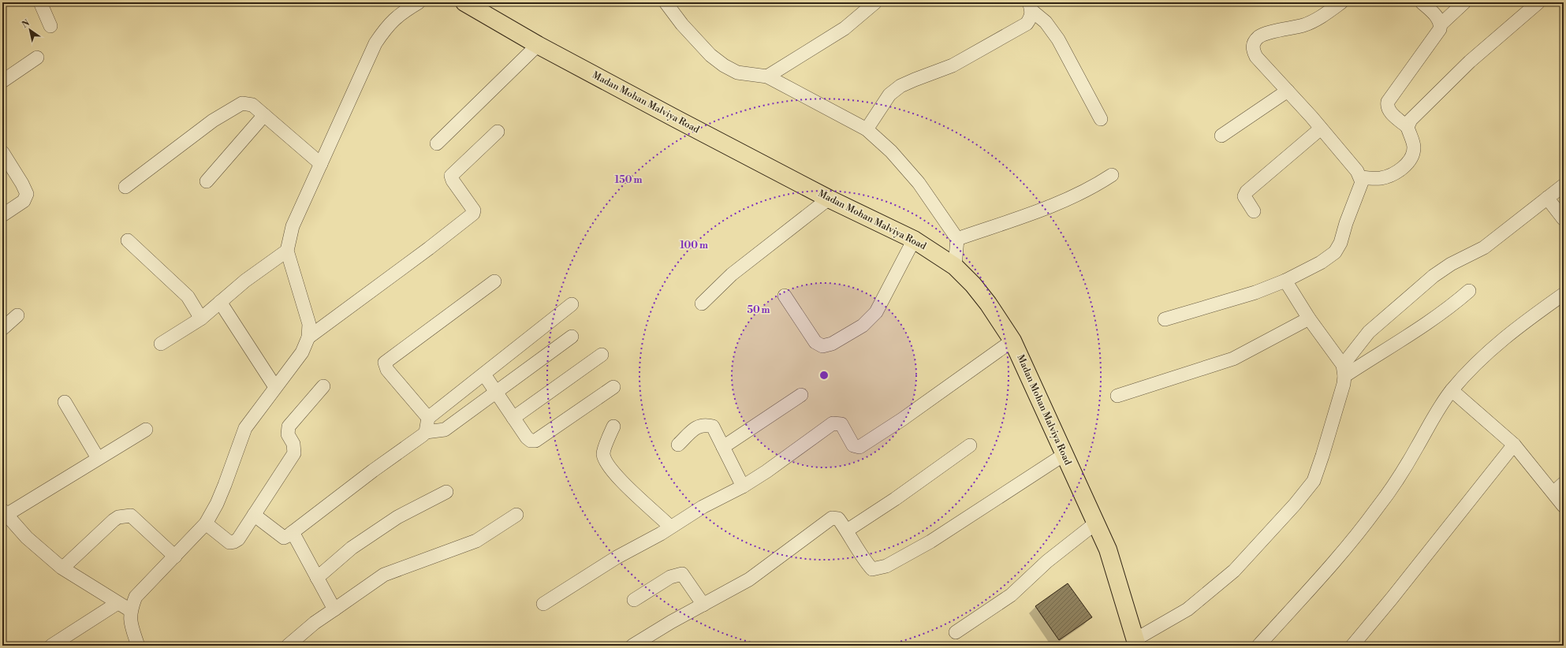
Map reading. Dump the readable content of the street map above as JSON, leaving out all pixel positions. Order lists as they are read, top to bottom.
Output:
{
  "streets": {
    "highway": ["Madan Mohan Malviya Road"]
  },
  "north": "top left",
  "rings": ["150 m", "100 m", "50 m"]
}
